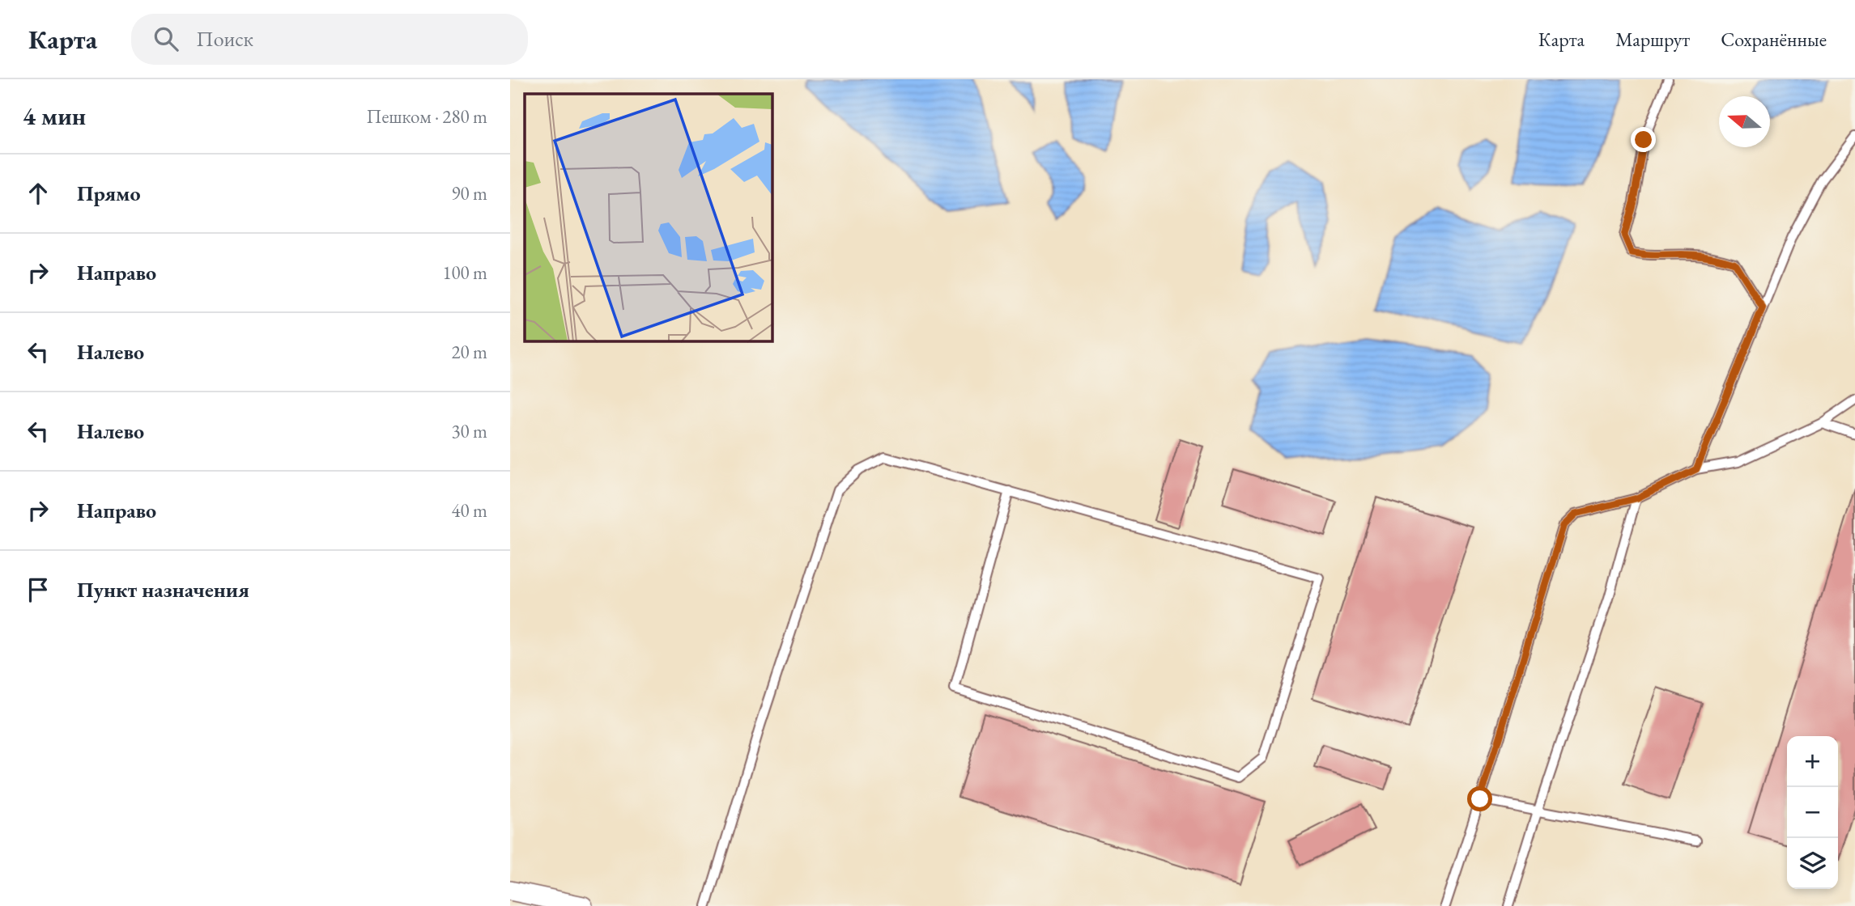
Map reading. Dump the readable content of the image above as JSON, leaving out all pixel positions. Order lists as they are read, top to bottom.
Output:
{
  "north": "left",
  "page": {
    "header": "Карта",
    "search": "Поиск",
    "nav": ["Карта", "Маршрут", "Сохранённые"],
    "heading": ["4 мин", "Пешком · 280 m"],
    "list": [
      ["Прямо", "90 m"],
      ["Направо", "100 m"],
      ["Налево", "20 m"],
      ["Налево", "30 m"],
      ["Направо", "40 m"],
      "Пункт назначения"
    ],
    "map_buttons": ["+", "−"]
  }
}
